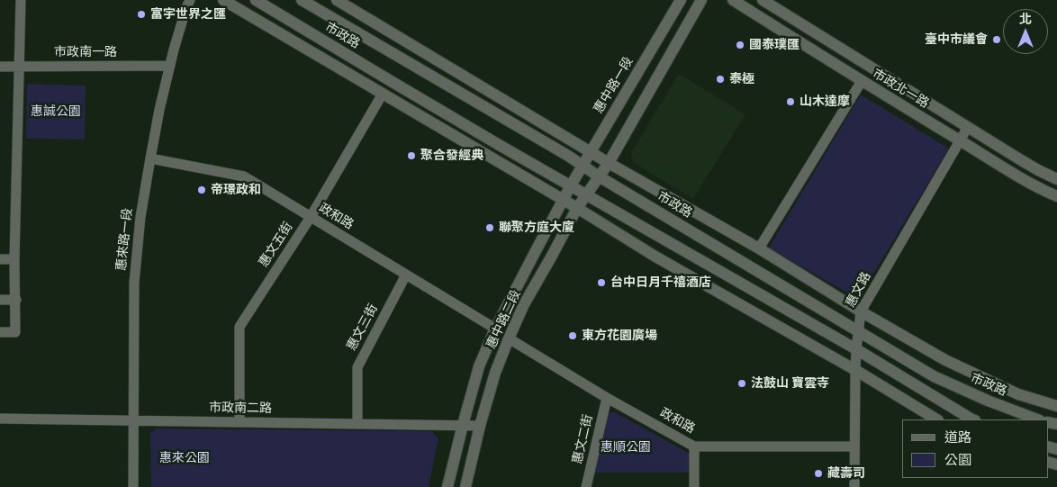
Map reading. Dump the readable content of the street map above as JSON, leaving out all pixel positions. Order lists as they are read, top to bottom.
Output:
{
  "streets": {
    "street": [
      "市政路",
      "市政南一路",
      "惠中路一段",
      "市政北一路",
      "政和路",
      "惠來路一段",
      "惠文五街",
      "惠文路",
      "惠中路二段",
      "惠文三街",
      "市政南二路",
      "惠文二街"
    ]
  },
  "crossings": [
    ["市政路", "惠中路一段"],
    ["市政路", "惠文路"],
    ["市政路", "惠中路二段"],
    ["市政南一路", "惠來路一段"],
    ["惠中路一段", "惠中路二段"],
    ["市政北一路", "惠文路"],
    ["政和路", "惠來路一段"],
    ["政和路", "惠文五街"],
    ["政和路", "惠文路"],
    ["政和路", "惠中路二段"],
    ["政和路", "惠文三街"],
    ["政和路", "惠文二街"],
    ["惠來路一段", "市政南二路"],
    ["惠文五街", "市政南二路"],
    ["惠中路二段", "市政南二路"],
    ["惠文三街", "市政南二路"]
  ],
  "parks": ["惠誠公園", "惠順公園", "惠來公園"],
  "places": [
    "富宇世界之匯",
    "臺中市議會",
    "國泰璞匯",
    "泰極",
    "山木達摩",
    "聚合發經典",
    "帝璟政和",
    "聯聚方庭大廈",
    "台中日月千禧酒店",
    "東方花園廣場",
    "法鼓山 寶雲寺",
    "藏壽司"
  ],
  "legend": ["道路", "公園"],
  "north": "top"
}
